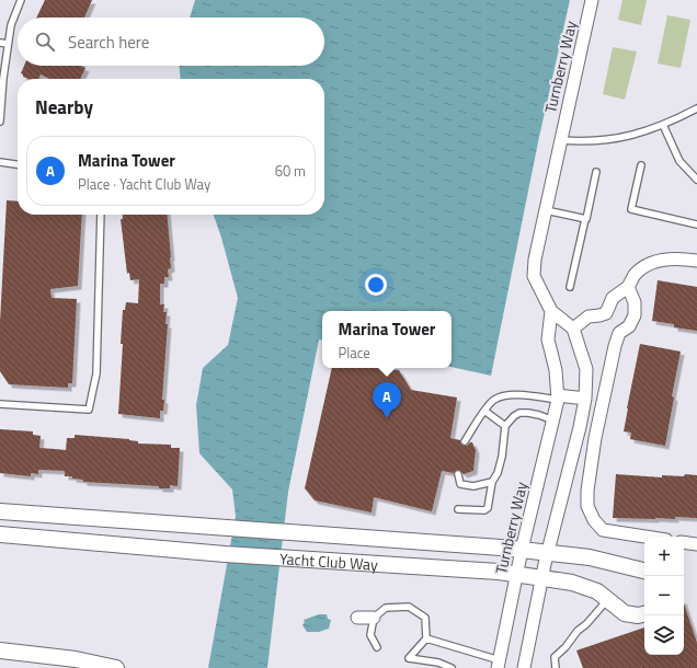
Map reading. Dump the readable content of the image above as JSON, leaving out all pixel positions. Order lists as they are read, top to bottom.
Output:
{
  "streets": {
    "street": ["Turnberry Way", "Yacht Club Way"]
  },
  "crossings": [
    ["Turnberry Way", "Yacht Club Way"]
  ],
  "page": {
    "search": "Search here",
    "heading": "Nearby",
    "list": [
      {
        "mark": "A",
        "name": "Marina Tower",
        "note": "Place · Yacht Club Way",
        "value": "60 m"
      }
    ],
    "popup": ["Marina Tower", "Place"],
    "pins": "A",
    "map_buttons": ["+", "−"]
  }
}
